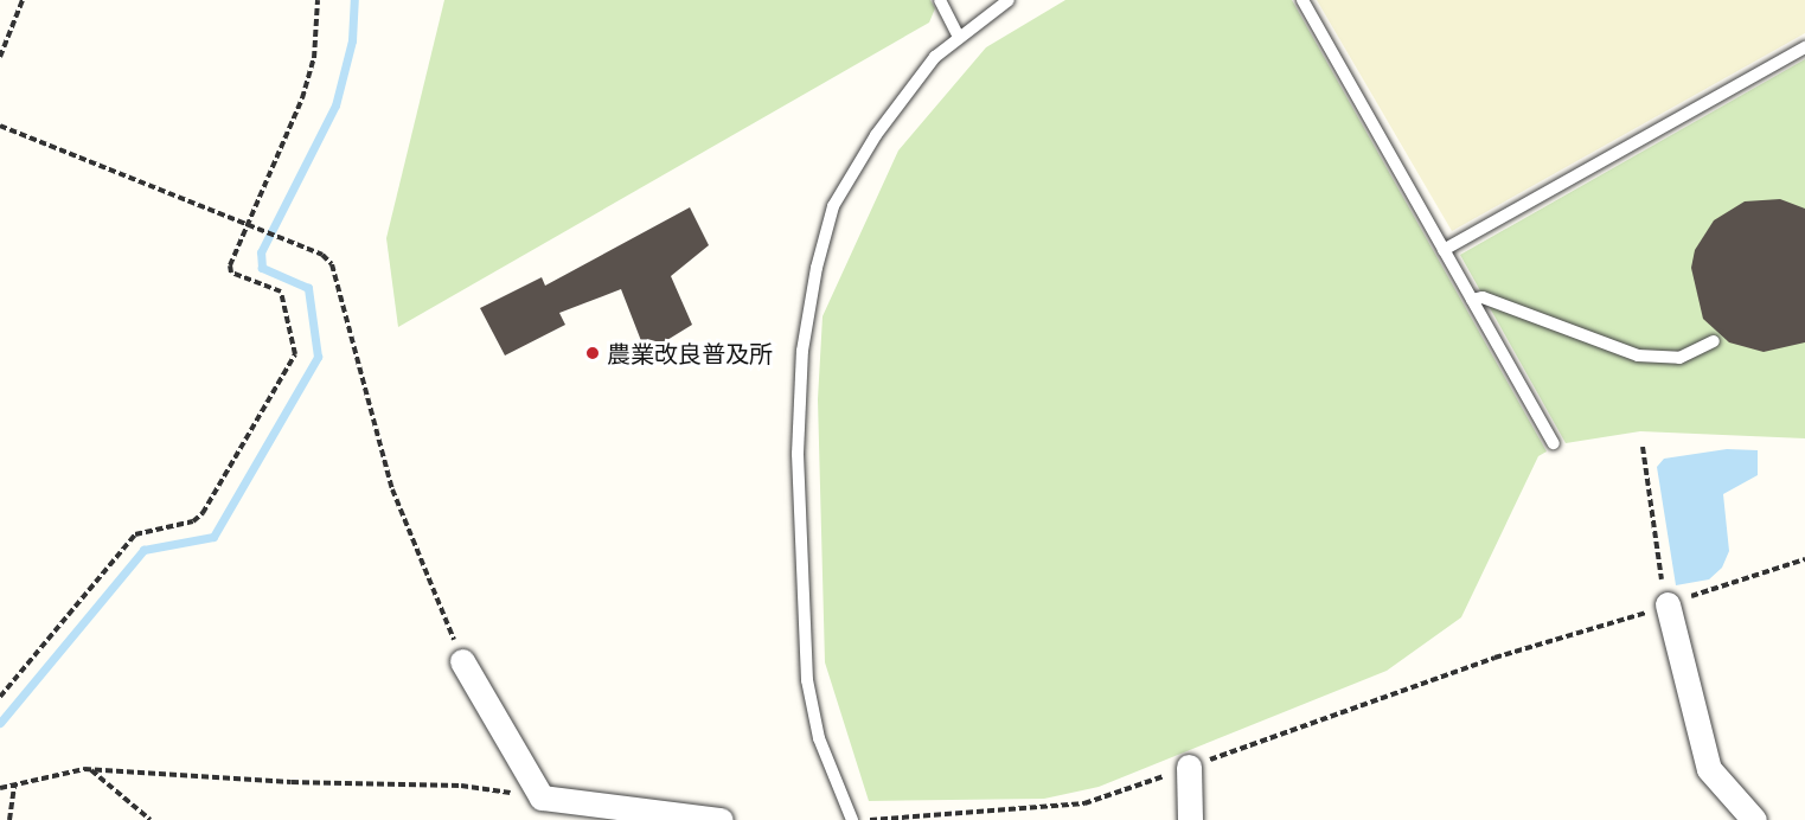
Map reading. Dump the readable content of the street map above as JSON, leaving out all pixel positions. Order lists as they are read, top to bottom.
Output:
{
  "places": ["農業改良普及所"]
}
